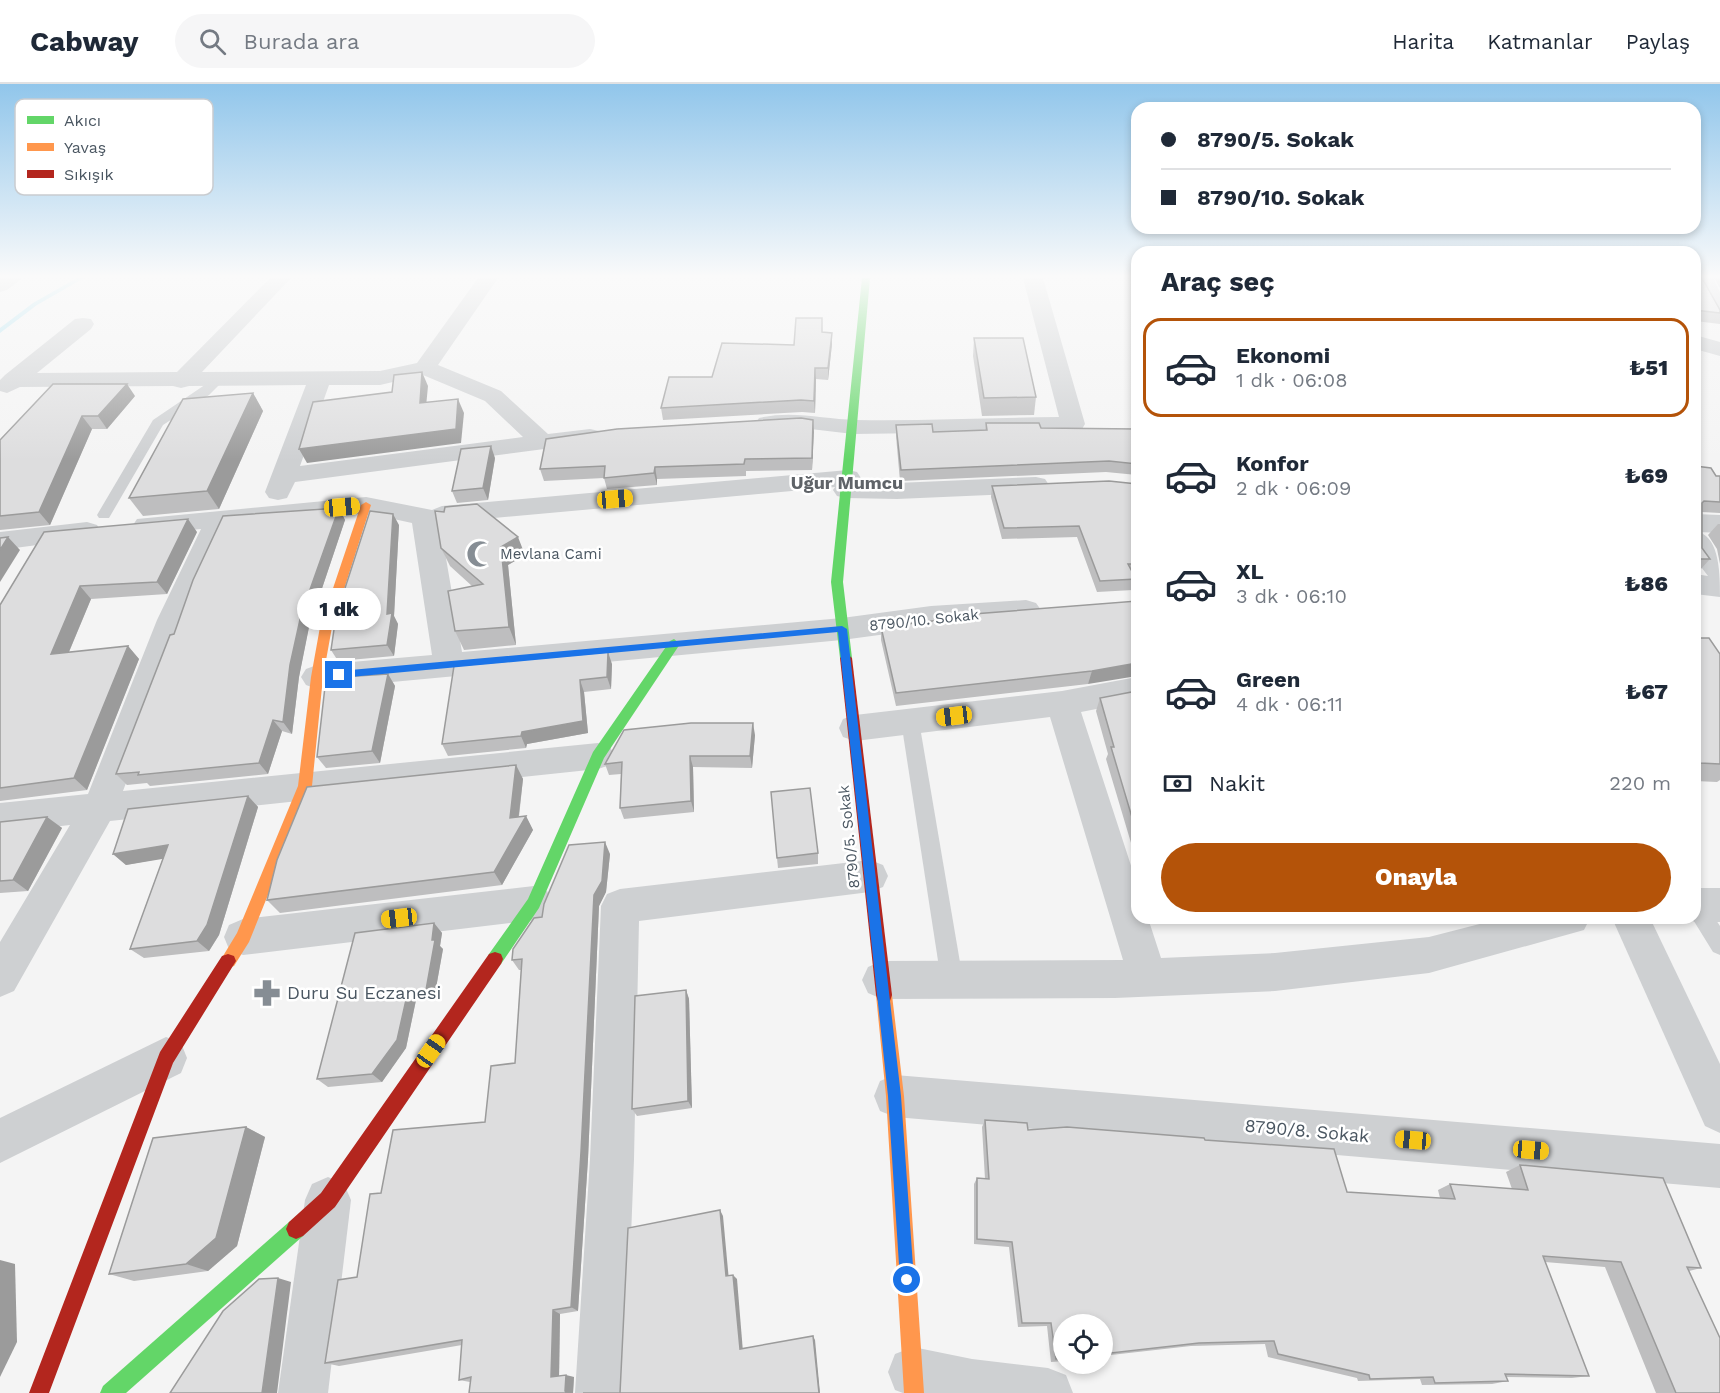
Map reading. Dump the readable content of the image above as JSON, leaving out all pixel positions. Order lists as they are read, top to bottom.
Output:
{
  "streets": {
    "street": ["8790/10. Sokak", "8790/5. Sokak", "8790/8. Sokak"]
  },
  "crossings": [
    ["8790/10. Sokak", "8790/5. Sokak"],
    ["8790/5. Sokak", "8790/8. Sokak"]
  ],
  "districts": ["Uğur Mumcu"],
  "places": {
    "mosque": ["Mevlana Cami"],
    "pharmacy": ["Duru Su Eczanesi"]
  },
  "legend": ["Akıcı", "Yavaş", "Sıkışık"],
  "page": {
    "header": "Cabway",
    "search": "Burada ara",
    "nav": ["Harita", "Katmanlar", "Paylaş"],
    "banner": ["8790/5. Sokak", "8790/10. Sokak"],
    "heading": "Araç seç",
    "list": [
      {
        "name": "Ekonomi",
        "note": "1 dk · 06:08",
        "value": "₺51"
      },
      {
        "name": "Konfor",
        "note": "2 dk · 06:09",
        "value": "₺69"
      },
      {
        "name": "XL",
        "note": "3 dk · 06:10",
        "value": "₺86"
      },
      {
        "name": "Green",
        "note": "4 dk · 06:11",
        "value": "₺67"
      }
    ],
    "bubble": "1 dk",
    "pay": ["Nakit", "220 m"],
    "buttons": "Onayla"
  }
}
